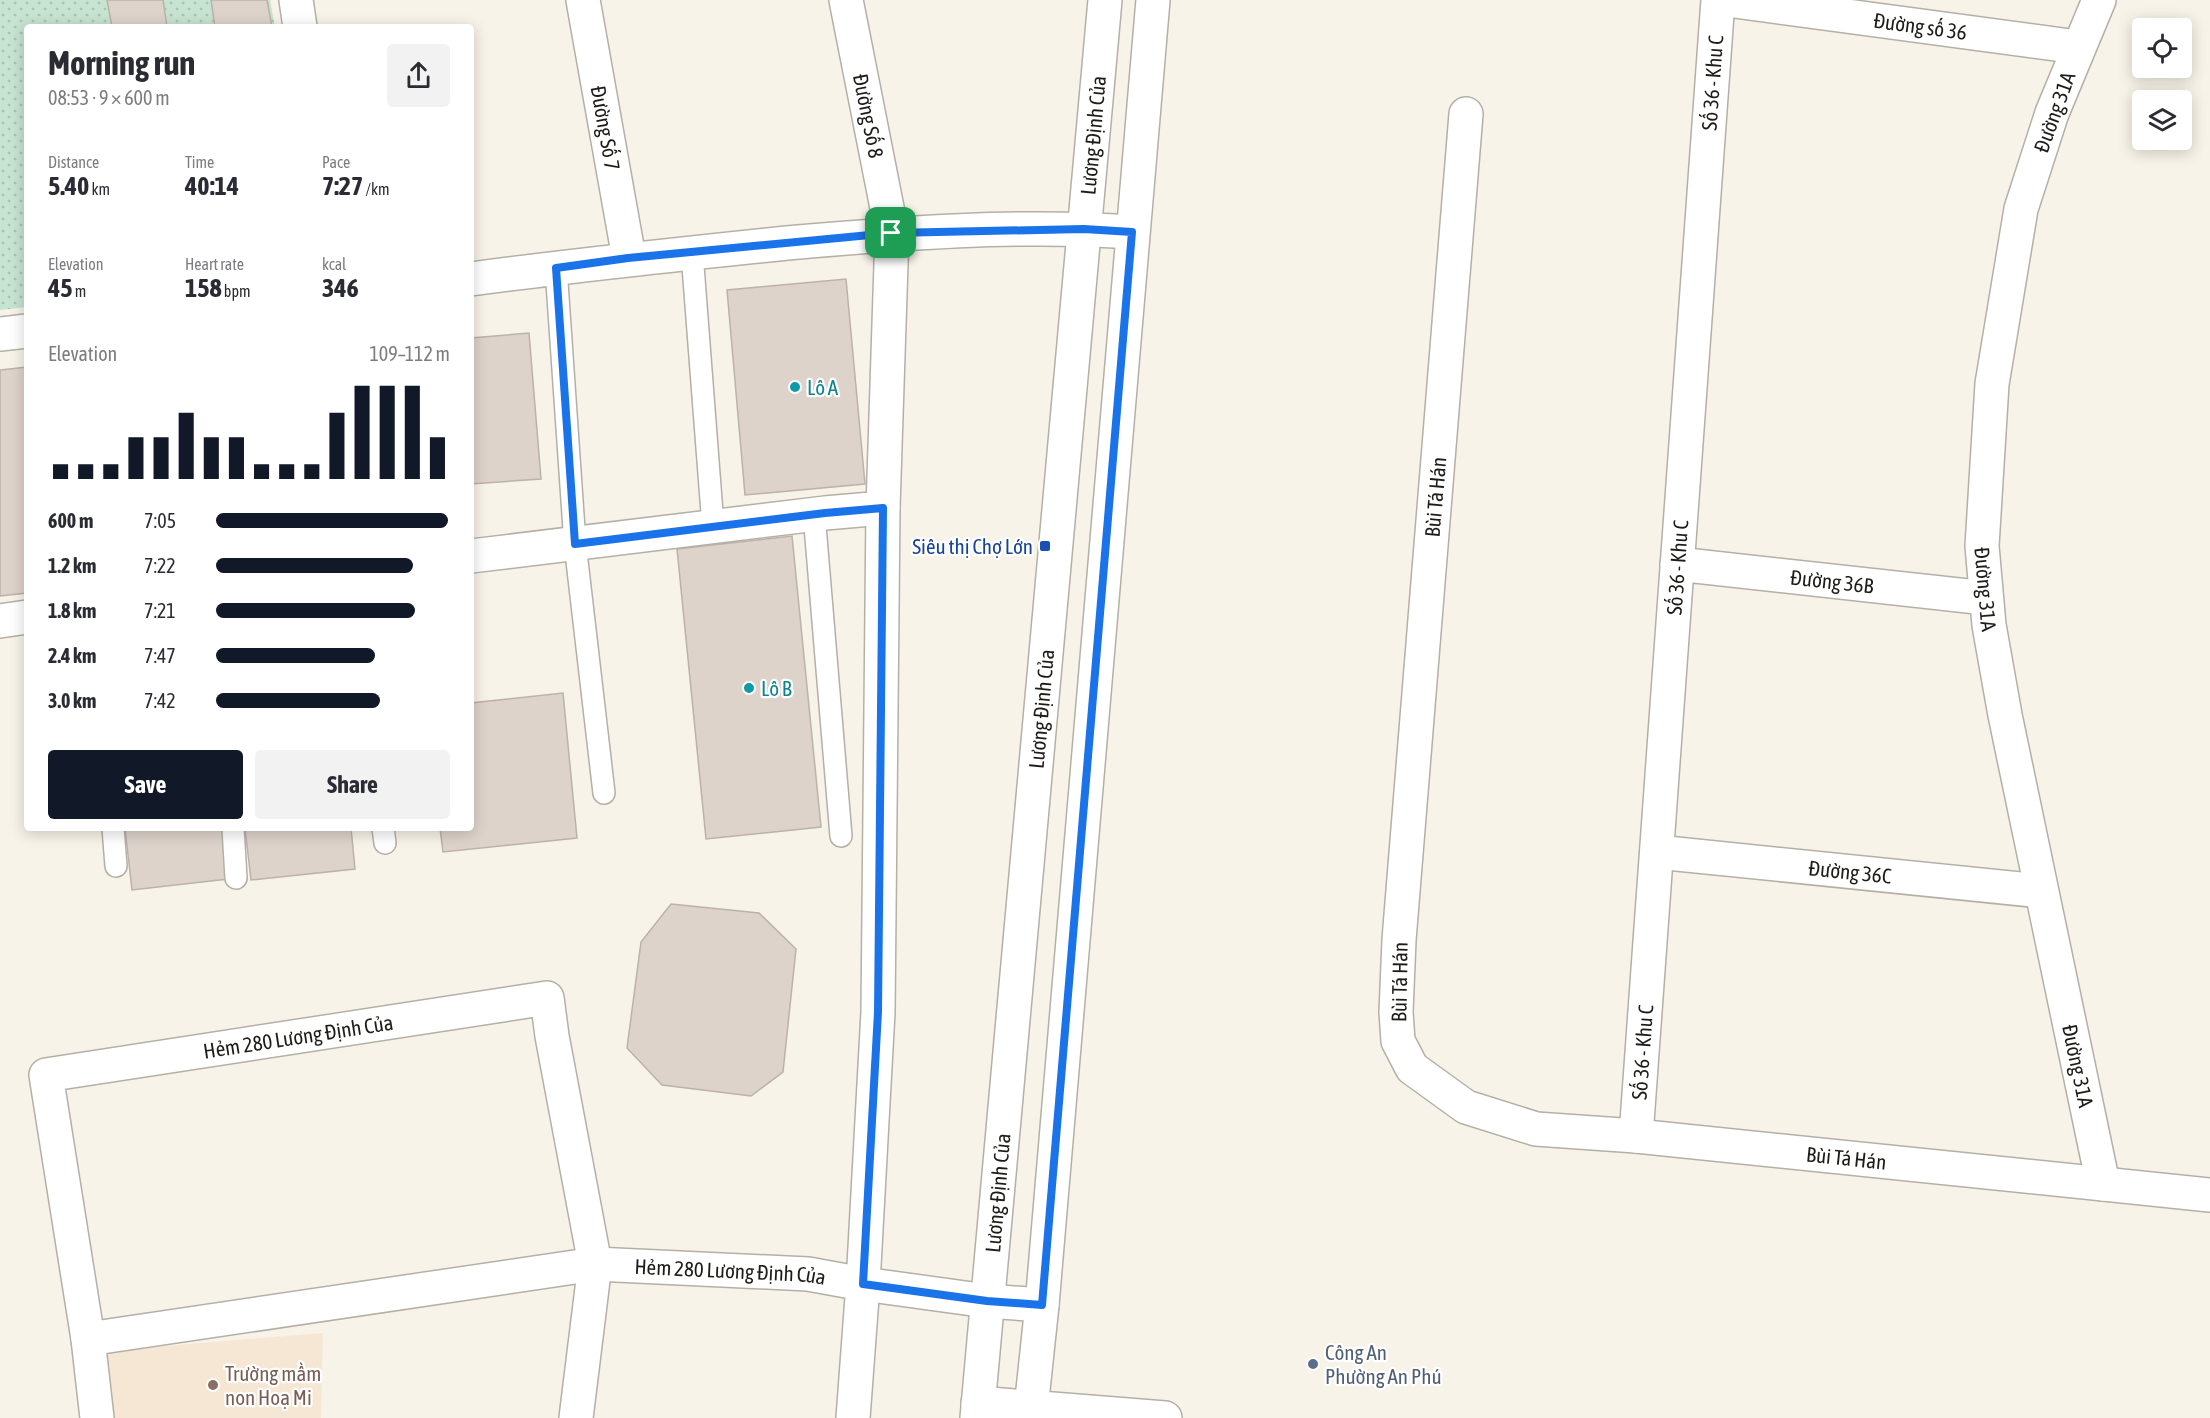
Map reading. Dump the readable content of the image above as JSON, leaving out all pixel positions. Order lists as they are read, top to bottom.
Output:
{
  "streets": {
    "street": [
      "Đường số 36",
      "Số 36 - Khu C",
      "Đường 31A",
      "Đường Số 8",
      "Đường Số 7",
      "Lương Định Của",
      "Bùi Tá Hán",
      "Đường 36B",
      "Đường 36C",
      "Hẻm 280 Lương Định Của"
    ]
  },
  "crossings": [
    ["Đường số 36", "Đường 31A"],
    ["Số 36 - Khu C", "Bùi Tá Hán"],
    ["Số 36 - Khu C", "Đường 36B"],
    ["Số 36 - Khu C", "Đường 36C"],
    ["Đường 31A", "Bùi Tá Hán"],
    ["Đường 31A", "Đường 36B"],
    ["Đường 31A", "Đường 36C"],
    ["Đường Số 8", "Hẻm 280 Lương Định Của"],
    ["Lương Định Của", "Hẻm 280 Lương Định Của"]
  ],
  "places": {
    "other": [
      "Lô A",
      "Lô B",
      "Công An Phường An Phú",
      "Trường mầm non Hoạ Mi"
    ],
    "transit": ["Siêu thị Chợ Lớn"]
  },
  "page": {
    "heading": ["Morning run", "08:53 · 9 × 600 m"],
    "stats": [
      ["Distance", "5.40 km"],
      ["Time", "40:14"],
      ["Pace", "7:27 /km"],
      ["Elevation", "45 m"],
      ["Heart rate", "158 bpm"],
      ["kcal", "346"]
    ],
    "chart": ["Elevation", "109–112 m"],
    "list": [
      {
        "name": "600 m",
        "note": "7:05"
      },
      {
        "name": "1.2 km",
        "note": "7:22"
      },
      {
        "name": "1.8 km",
        "note": "7:21"
      },
      {
        "name": "2.4 km",
        "note": "7:47"
      },
      {
        "name": "3.0 km",
        "note": "7:42"
      }
    ],
    "buttons": ["Save", "Share"]
  }
}
